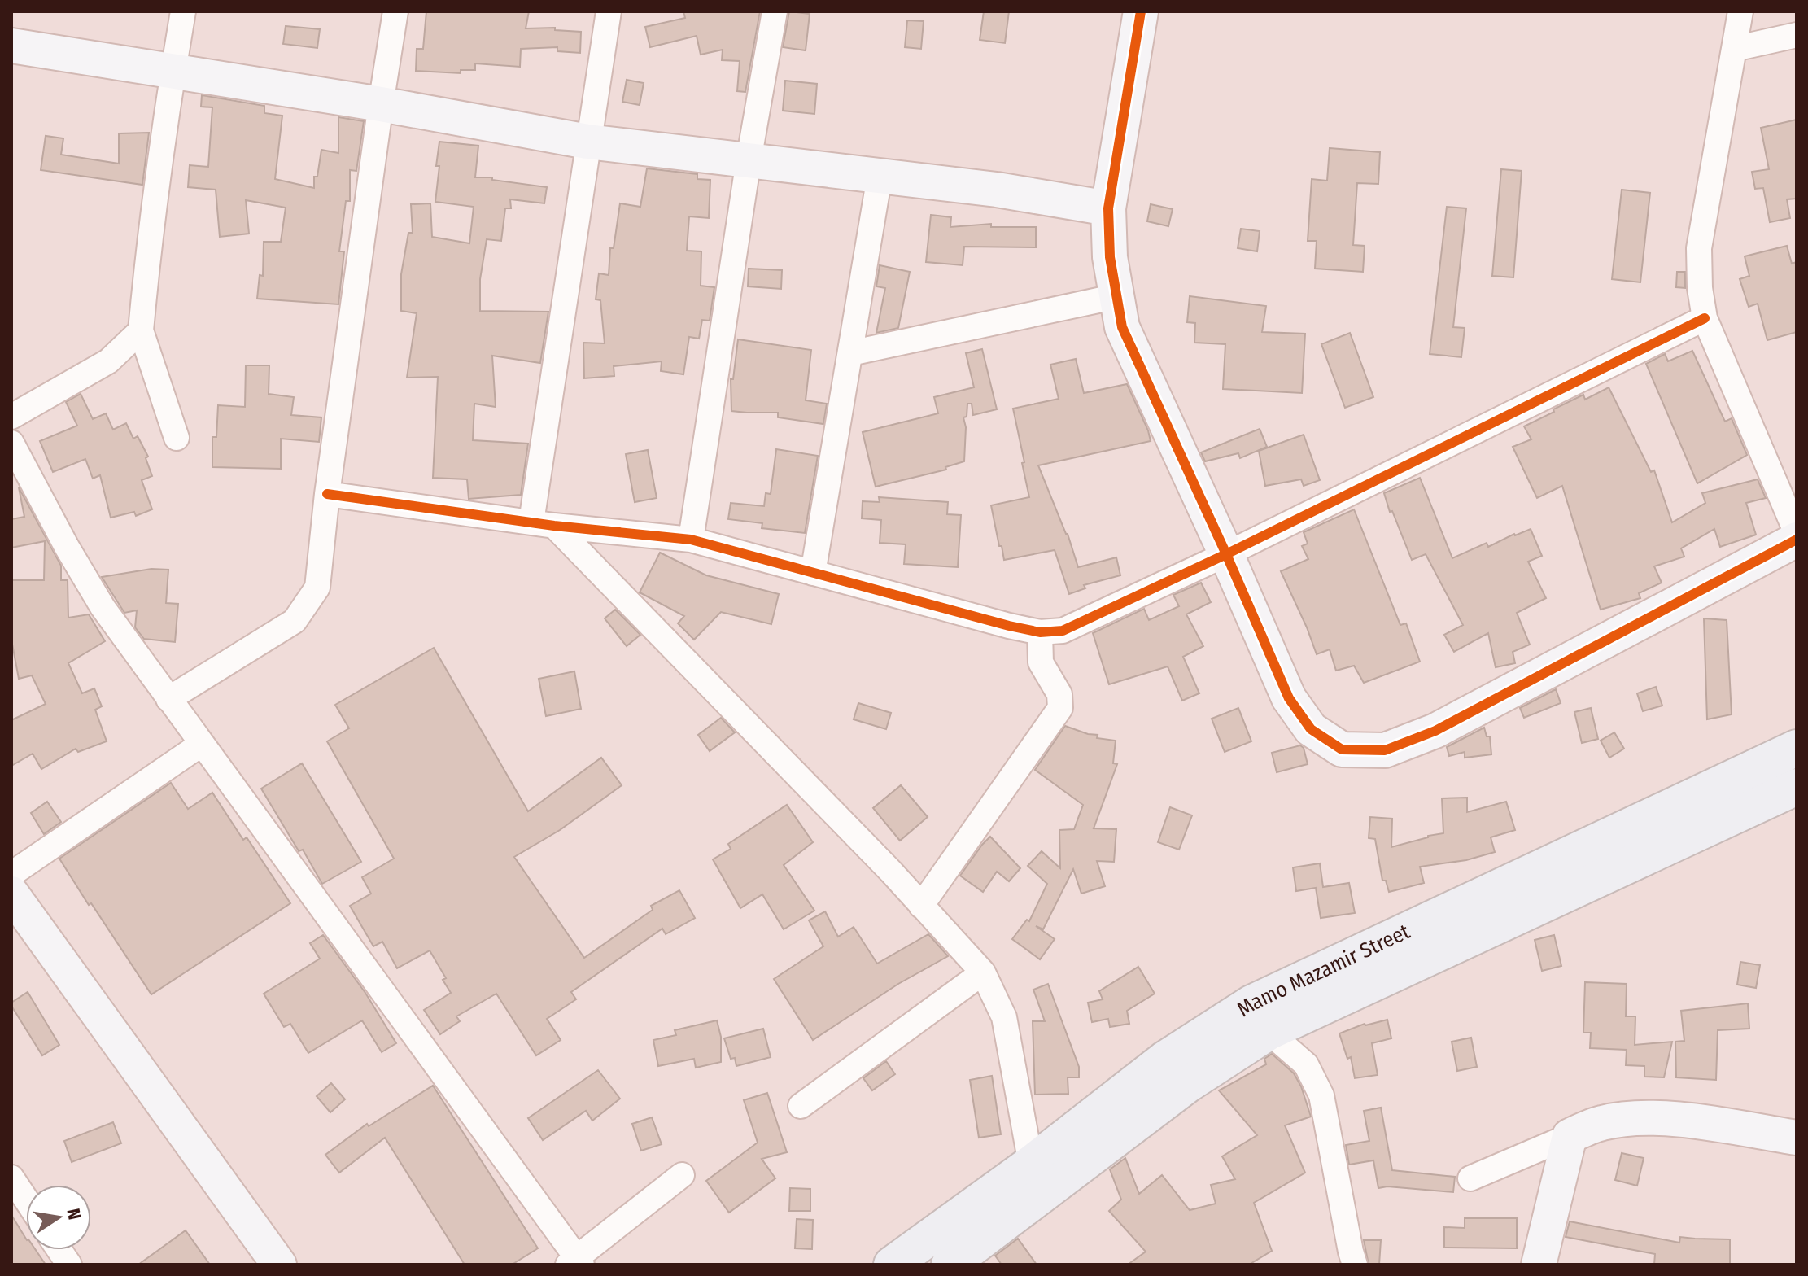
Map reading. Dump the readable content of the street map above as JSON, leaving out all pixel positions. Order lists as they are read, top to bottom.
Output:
{
  "streets": {
    "main road": ["Mamo Mazamir Street"]
  },
  "north": "right"
}
